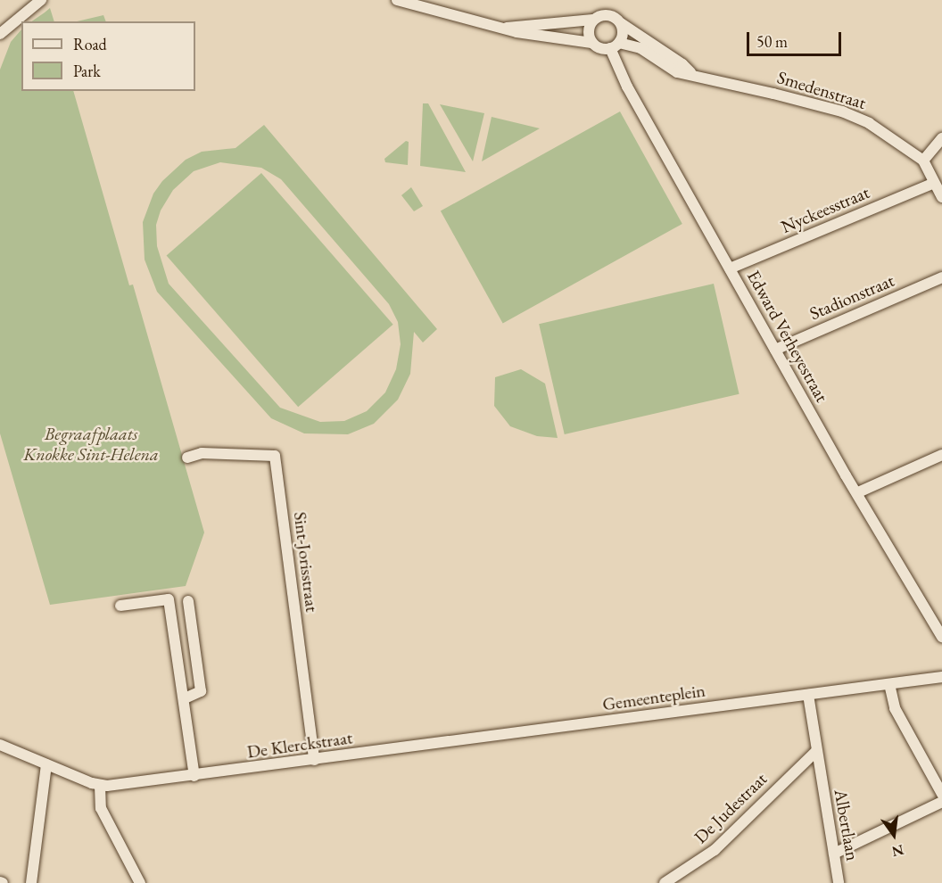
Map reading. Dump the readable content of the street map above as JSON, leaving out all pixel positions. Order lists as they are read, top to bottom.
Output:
{
  "streets": {
    "street": [
      "Smedenstraat",
      "Nyckeesstraat",
      "Stadionstraat",
      "Edward Verheyestraat",
      "Sint-Jorisstraat",
      "Gemeenteplein",
      "De Klerckstraat",
      "De Judestraat",
      "Albertlaan"
    ]
  },
  "crossings": [
    ["Smedenstraat", "Nyckeesstraat"],
    ["Smedenstraat", "Edward Verheyestraat"],
    ["Nyckeesstraat", "Edward Verheyestraat"],
    ["Stadionstraat", "Edward Verheyestraat"],
    ["Sint-Jorisstraat", "De Klerckstraat"],
    ["Gemeenteplein", "De Klerckstraat"],
    ["De Judestraat", "Albertlaan"]
  ],
  "parks": ["Begraafplaats Knokke Sint-Helena"],
  "legend": ["Road", "Park"],
  "scale_bar": "50 m",
  "north": "bottom"
}
